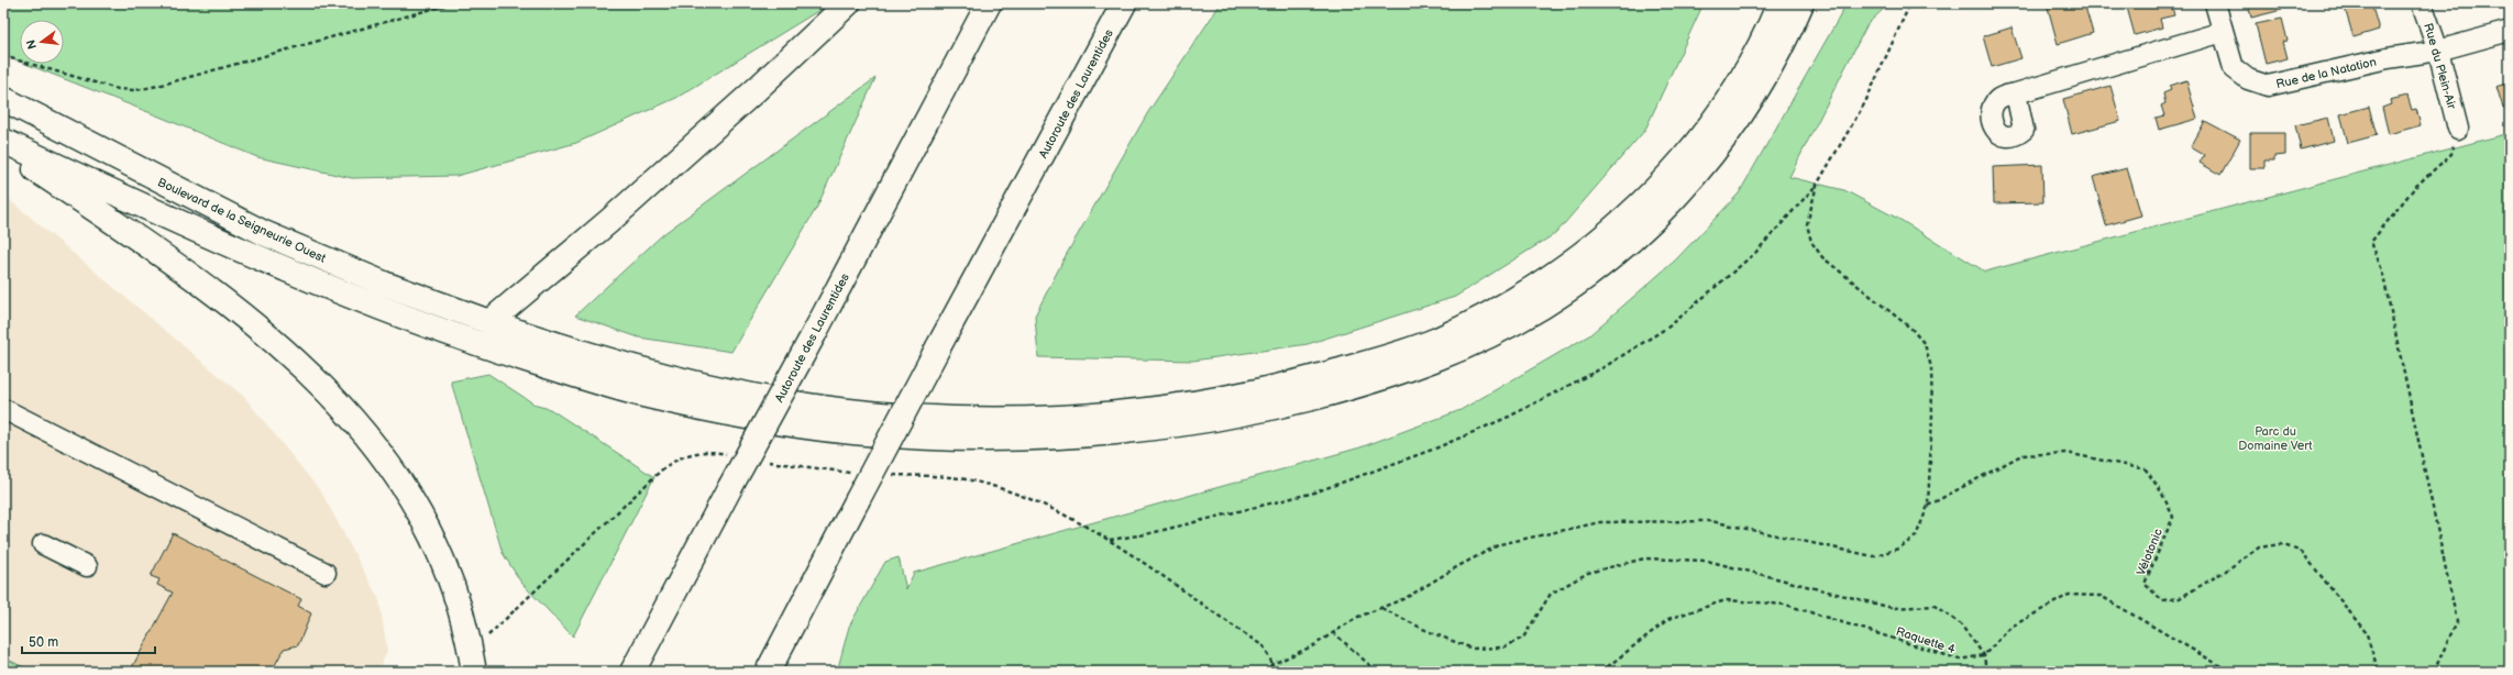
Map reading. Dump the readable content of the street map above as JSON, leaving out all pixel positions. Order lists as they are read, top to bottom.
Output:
{
  "streets": {
    "main road": ["Autoroute des Laurentides", "Boulevard de la Seigneurie Ouest"],
    "street": ["Rue du Plein-Air", "Rue de la Natation"],
    "path": ["Vélotonic", "Raquette 4"]
  },
  "crossings": [
    ["Rue du Plein-Air", "Rue de la Natation"]
  ],
  "parks": ["Parc du Domaine Vert"],
  "scale_bar": "50 m",
  "north": "left"
}
